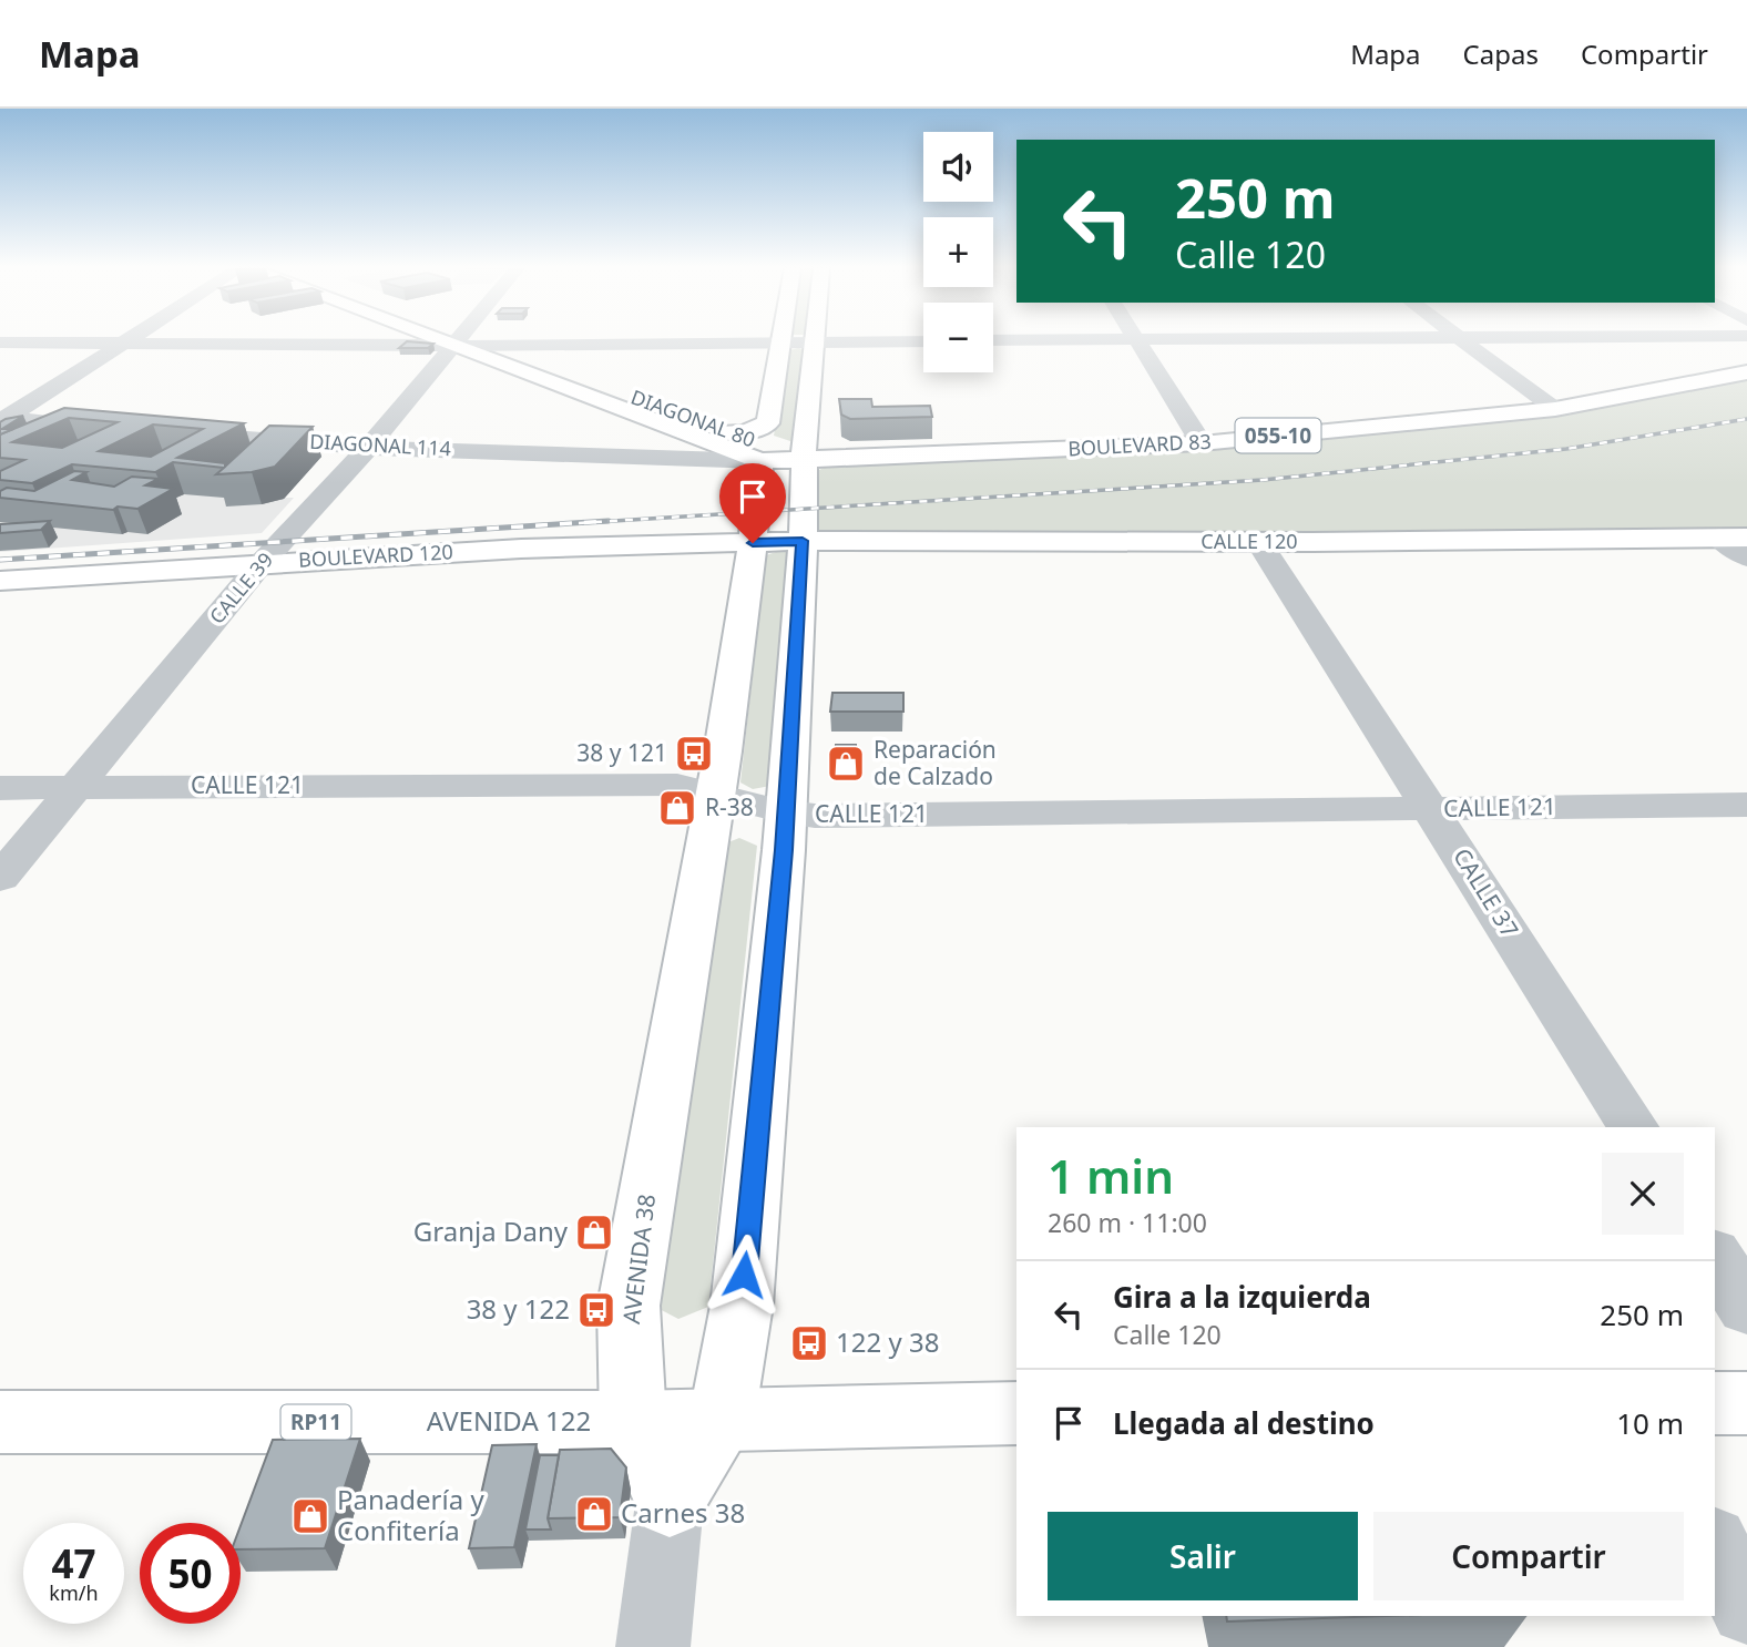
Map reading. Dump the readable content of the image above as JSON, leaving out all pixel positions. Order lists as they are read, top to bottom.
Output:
{
  "streets": {
    "main road": [
      "DIAGONAL 80",
      "055-10",
      "BOULEVARD 83",
      "CALLE 120",
      "BOULEVARD 120",
      "AVENIDA 38",
      "RP11",
      "AVENIDA 122"
    ],
    "street": [
      "DIAGONAL 114",
      "CALLE 39",
      "CALLE 121",
      "CALLE 37"
    ]
  },
  "crossings": [
    ["DIAGONAL 80", "DIAGONAL 114"],
    ["DIAGONAL 80", "BOULEVARD 83"],
    ["DIAGONAL 80", "CALLE 39"],
    ["DIAGONAL 80", "AVENIDA 38"],
    ["DIAGONAL 114", "BOULEVARD 83"],
    ["DIAGONAL 114", "CALLE 39"],
    ["DIAGONAL 114", "AVENIDA 38"],
    ["BOULEVARD 83", "AVENIDA 38"],
    ["CALLE 120", "BOULEVARD 120"],
    ["CALLE 120", "CALLE 37"],
    ["CALLE 120", "AVENIDA 38"],
    ["BOULEVARD 120", "CALLE 39"],
    ["BOULEVARD 120", "AVENIDA 38"],
    ["CALLE 39", "CALLE 121"],
    ["CALLE 121", "CALLE 37"],
    ["CALLE 121", "AVENIDA 38"],
    ["AVENIDA 38", "AVENIDA 122"]
  ],
  "places": {
    "bus stop": ["38 y 121", "38 y 122", "122 y 38"],
    "shop": [
      "Reparación de Calzado",
      "R-38",
      "Granja Dany",
      "Carnes 38",
      "Panadería y Confitería"
    ]
  },
  "page": {
    "header": "Mapa",
    "nav": ["Mapa", "Capas", "Compartir"],
    "map_buttons": ["+", "−"],
    "turn": ["250 m", "Calle 120"],
    "heading": ["1 min", "260 m · 11:00"],
    "list": [
      {
        "name": "Gira a la izquierda",
        "note": "Calle 120",
        "value": "250 m"
      },
      {
        "name": "Llegada al destino",
        "value": "10 m"
      }
    ],
    "buttons": ["Salir", "Compartir"],
    "speed": "47 km/h",
    "limit": "50"
  }
}
